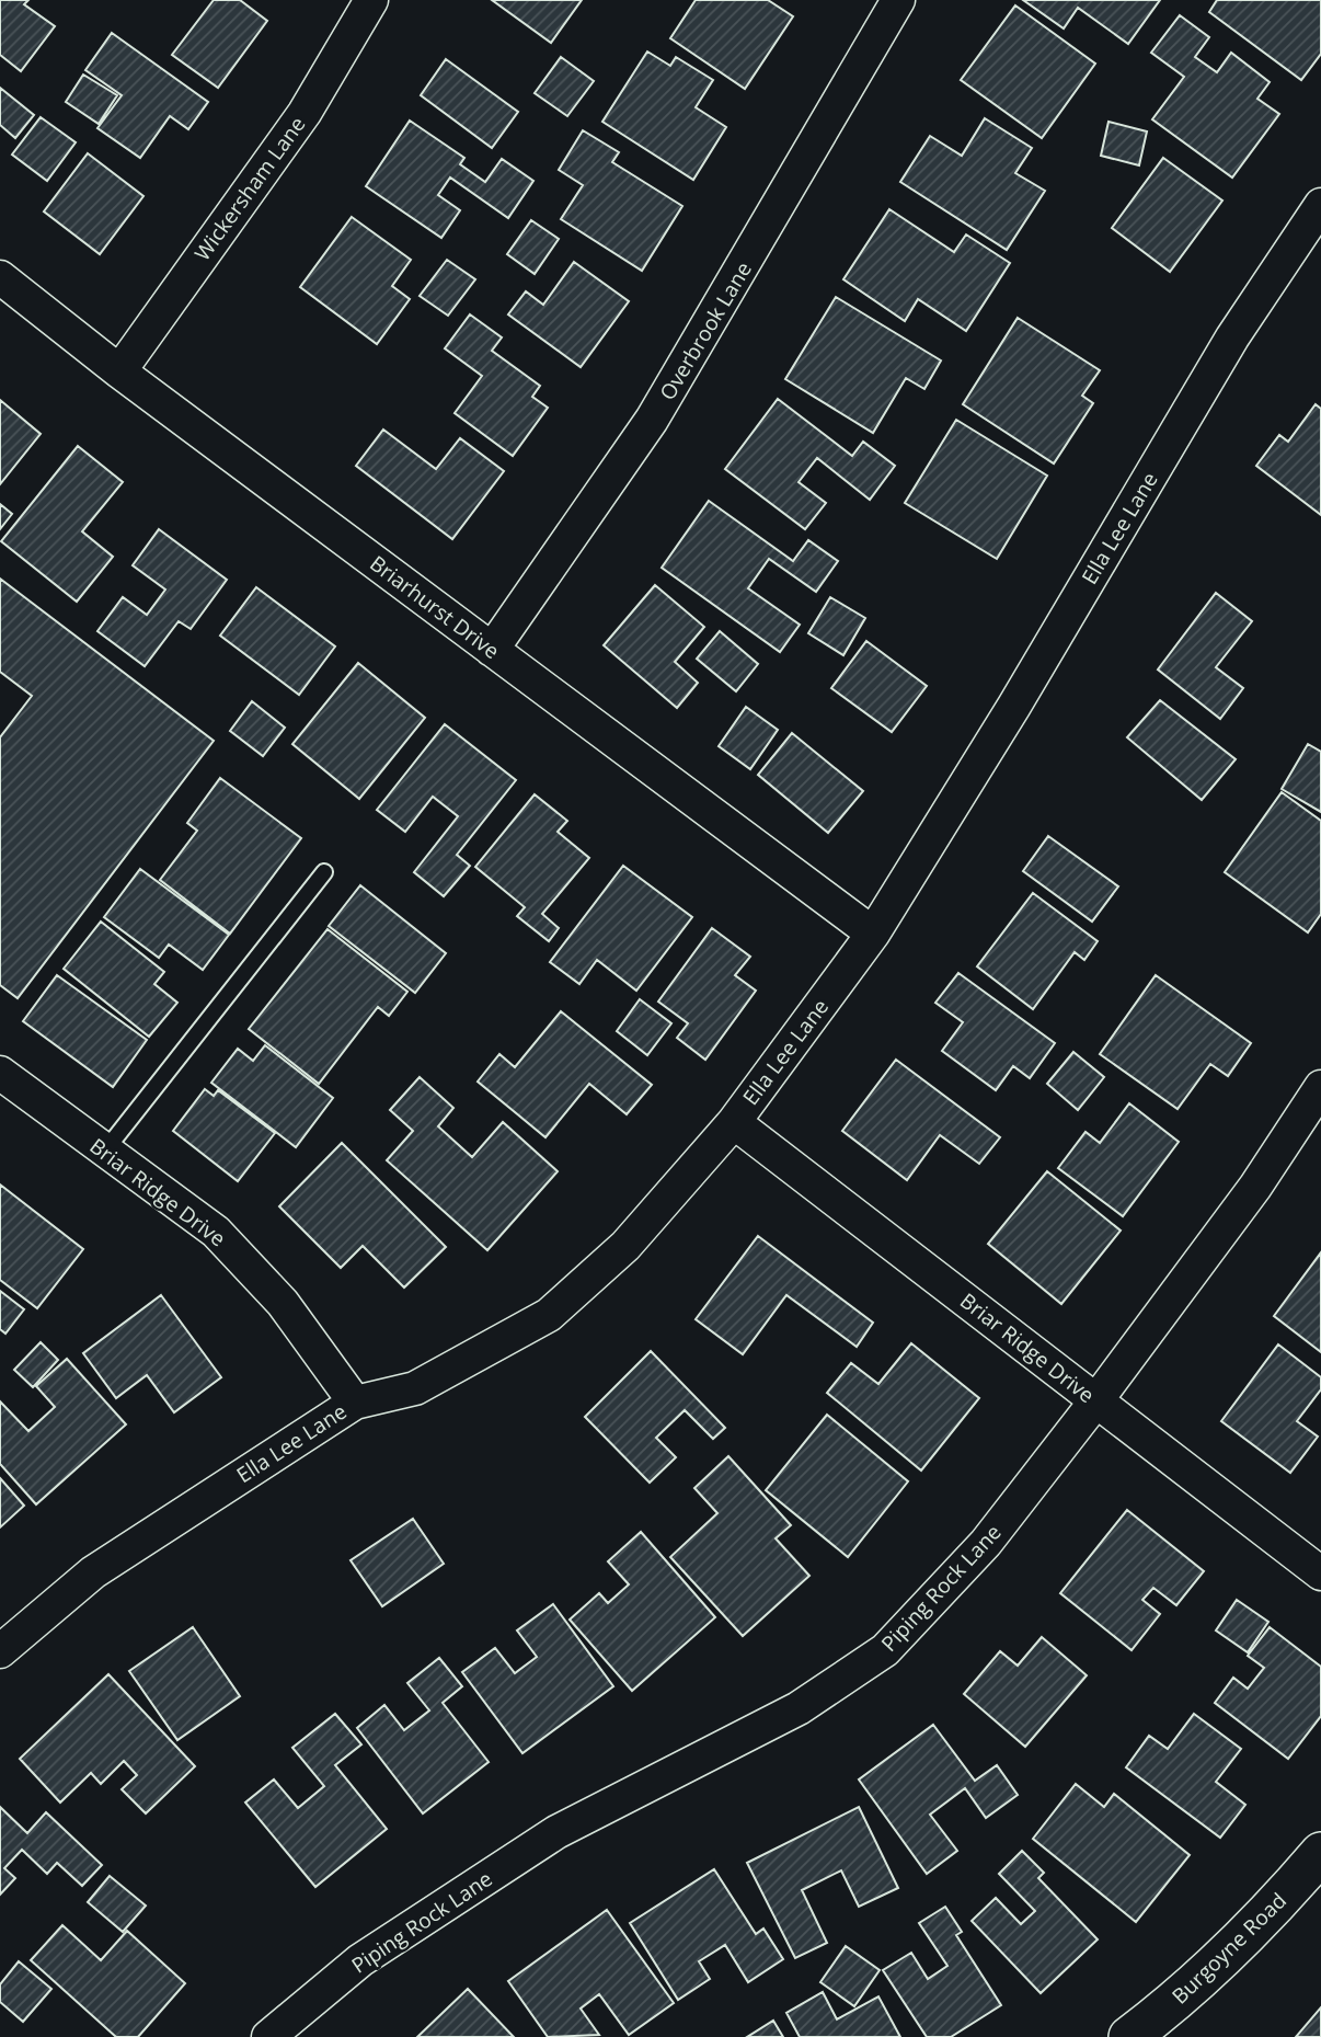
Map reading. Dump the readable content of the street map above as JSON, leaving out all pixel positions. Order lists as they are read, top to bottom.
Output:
{
  "streets": {
    "street": [
      "Wickersham Lane",
      "Overbrook Lane",
      "Ella Lee Lane",
      "Briarhurst Drive",
      "Briar Ridge Drive",
      "Piping Rock Lane",
      "Burgoyne Road"
    ]
  },
  "crossings": [
    ["Wickersham Lane", "Briarhurst Drive"],
    ["Overbrook Lane", "Briarhurst Drive"],
    ["Ella Lee Lane", "Briarhurst Drive"],
    ["Ella Lee Lane", "Briar Ridge Drive"],
    ["Briar Ridge Drive", "Piping Rock Lane"]
  ]
}
